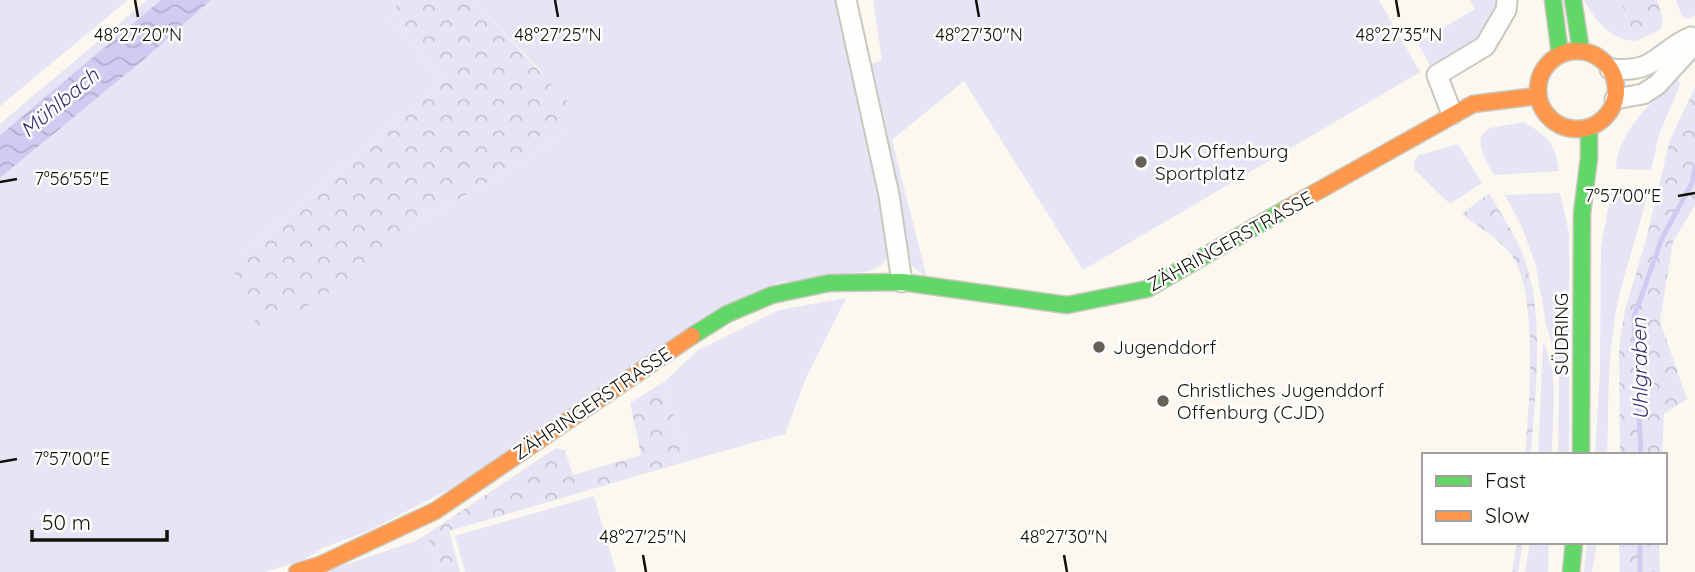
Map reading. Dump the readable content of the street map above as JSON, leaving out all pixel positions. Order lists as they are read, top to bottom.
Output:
{
  "streets": {
    "street": ["ZÄHRINGERSTRASSE", "SÜDRING"]
  },
  "crossings": [
    ["ZÄHRINGERSTRASSE", "SÜDRING"]
  ],
  "water": ["Mühlbach", "Uhlgraben"],
  "places": ["DJK Offenburg Sportplatz", "Jugenddorf", "Christliches Jugenddorf Offenburg (CJD)"],
  "legend": ["Fast", "Slow"],
  "scale_bar": "50 m",
  "coordinates": [
    "48°27'20\"N",
    "48°27'25\"N",
    "48°27'30\"N",
    "48°27'35\"N",
    "7°56'55\"E",
    "7°57'00\"E"
  ]
}
